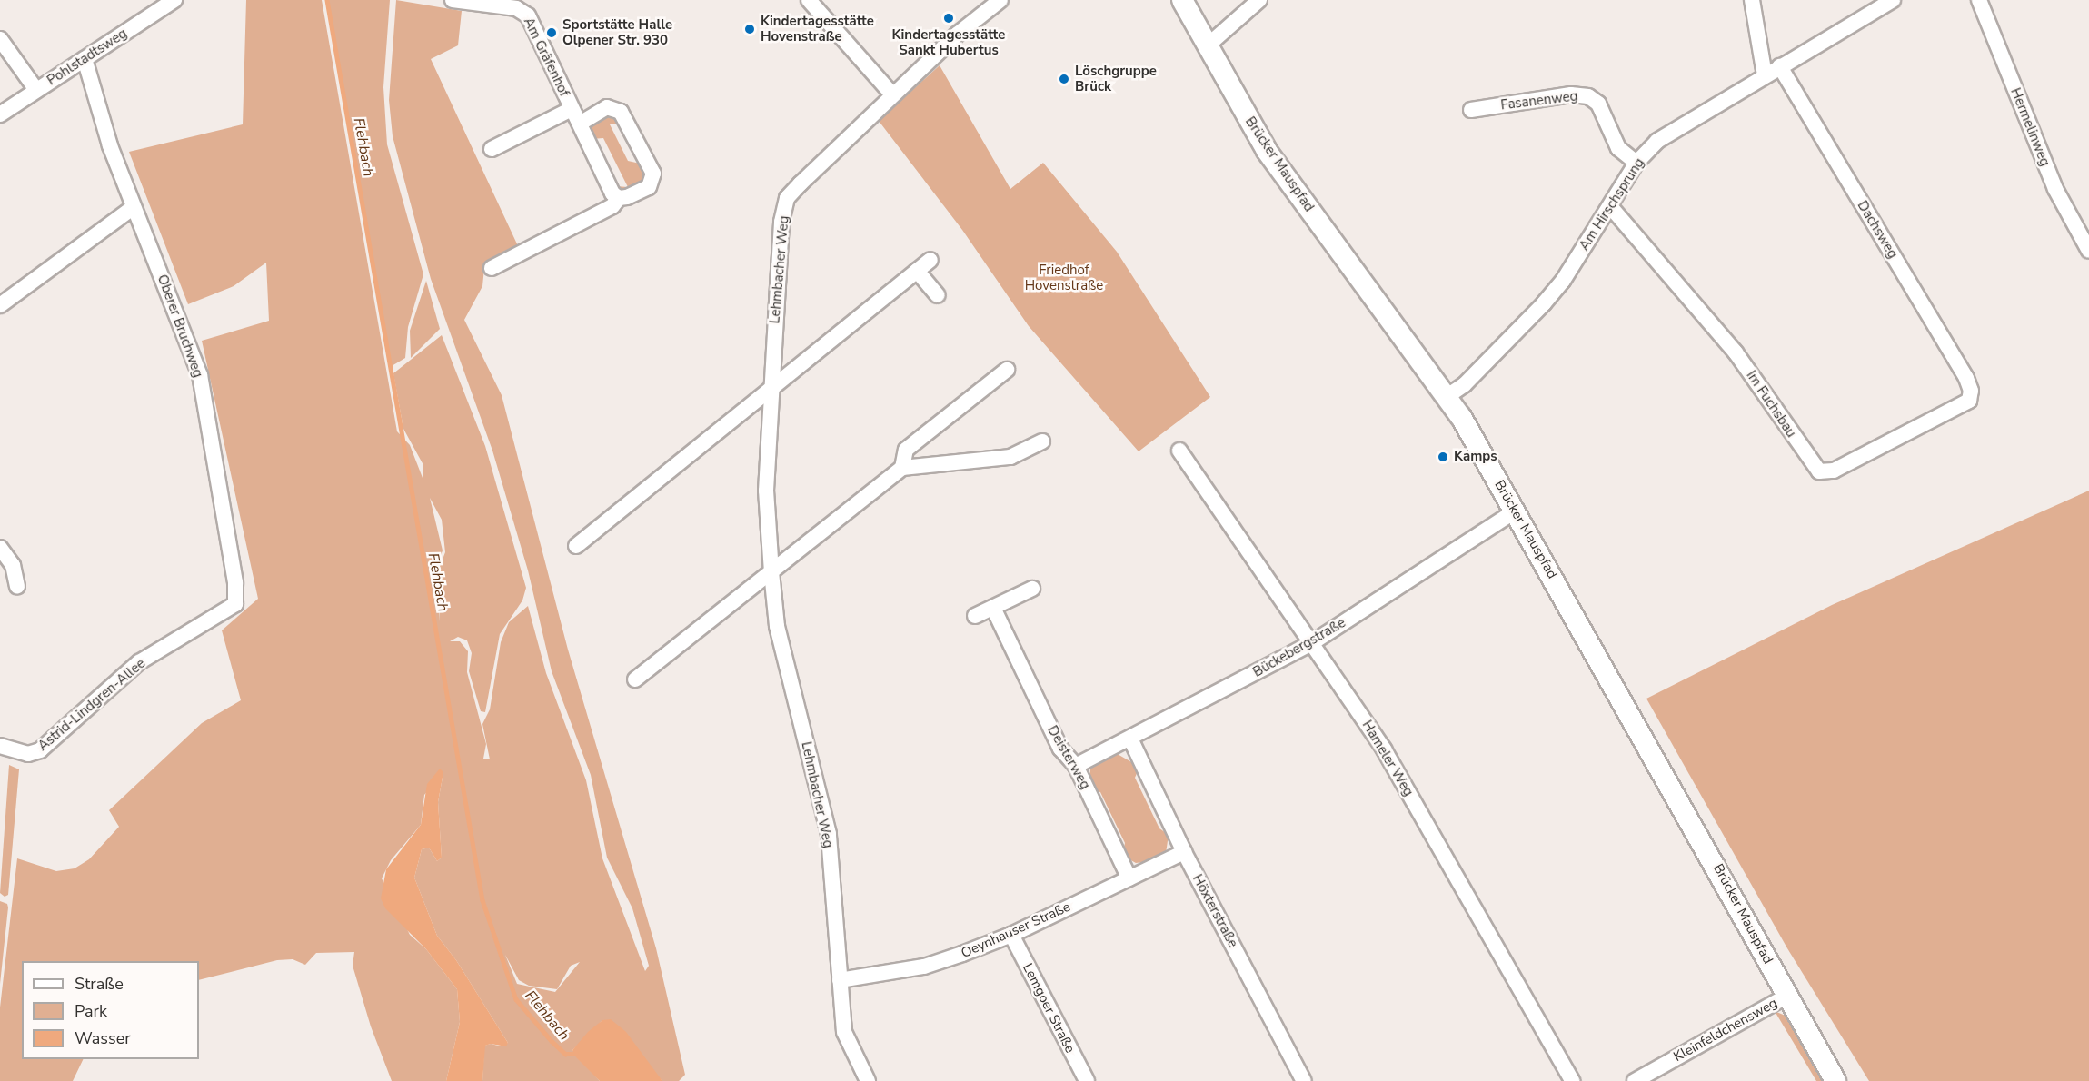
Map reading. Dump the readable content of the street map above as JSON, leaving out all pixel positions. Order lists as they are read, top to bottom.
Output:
{
  "streets": {
    "main road": ["Brücker Mauspfad"],
    "street": [
      "Pohlstadtsweg",
      "Am Gräfenhof",
      "Fasanenweg",
      "Hermelinweg",
      "Am Hirschsprung",
      "Dachsweg",
      "Lehmbacher Weg",
      "Oberer Bruchweg",
      "Im Fuchsbau",
      "Bückebergstraße",
      "Astrid-Lindgren-Allee",
      "Deisterweg",
      "Hameler Weg",
      "Höxterstraße",
      "Oeynhauser Straße",
      "Lemgoer Straße",
      "Kleinfeldchensweg"
    ]
  },
  "crossings": [
    ["Pohlstadtsweg", "Oberer Bruchweg"],
    ["Fasanenweg", "Am Hirschsprung"],
    ["Brücker Mauspfad", "Am Hirschsprung"],
    ["Brücker Mauspfad", "Bückebergstraße"],
    ["Brücker Mauspfad", "Kleinfeldchensweg"],
    ["Am Hirschsprung", "Dachsweg"],
    ["Am Hirschsprung", "Im Fuchsbau"],
    ["Dachsweg", "Im Fuchsbau"],
    ["Lehmbacher Weg", "Oeynhauser Straße"],
    ["Oberer Bruchweg", "Astrid-Lindgren-Allee"],
    ["Bückebergstraße", "Deisterweg"],
    ["Bückebergstraße", "Hameler Weg"],
    ["Bückebergstraße", "Höxterstraße"],
    ["Deisterweg", "Oeynhauser Straße"],
    ["Höxterstraße", "Oeynhauser Straße"],
    ["Oeynhauser Straße", "Lemgoer Straße"]
  ],
  "water": ["Flehbach"],
  "parks": ["Friedhof Hovenstraße"],
  "places": [
    "Kindertagesstätte Sankt Hubertus",
    "Kindertagesstätte Hovenstraße",
    "Sportstätte Halle Olpener Str. 930",
    "Löschgruppe Brück",
    "Kamps"
  ],
  "legend": ["Straße", "Park", "Wasser"]
}
